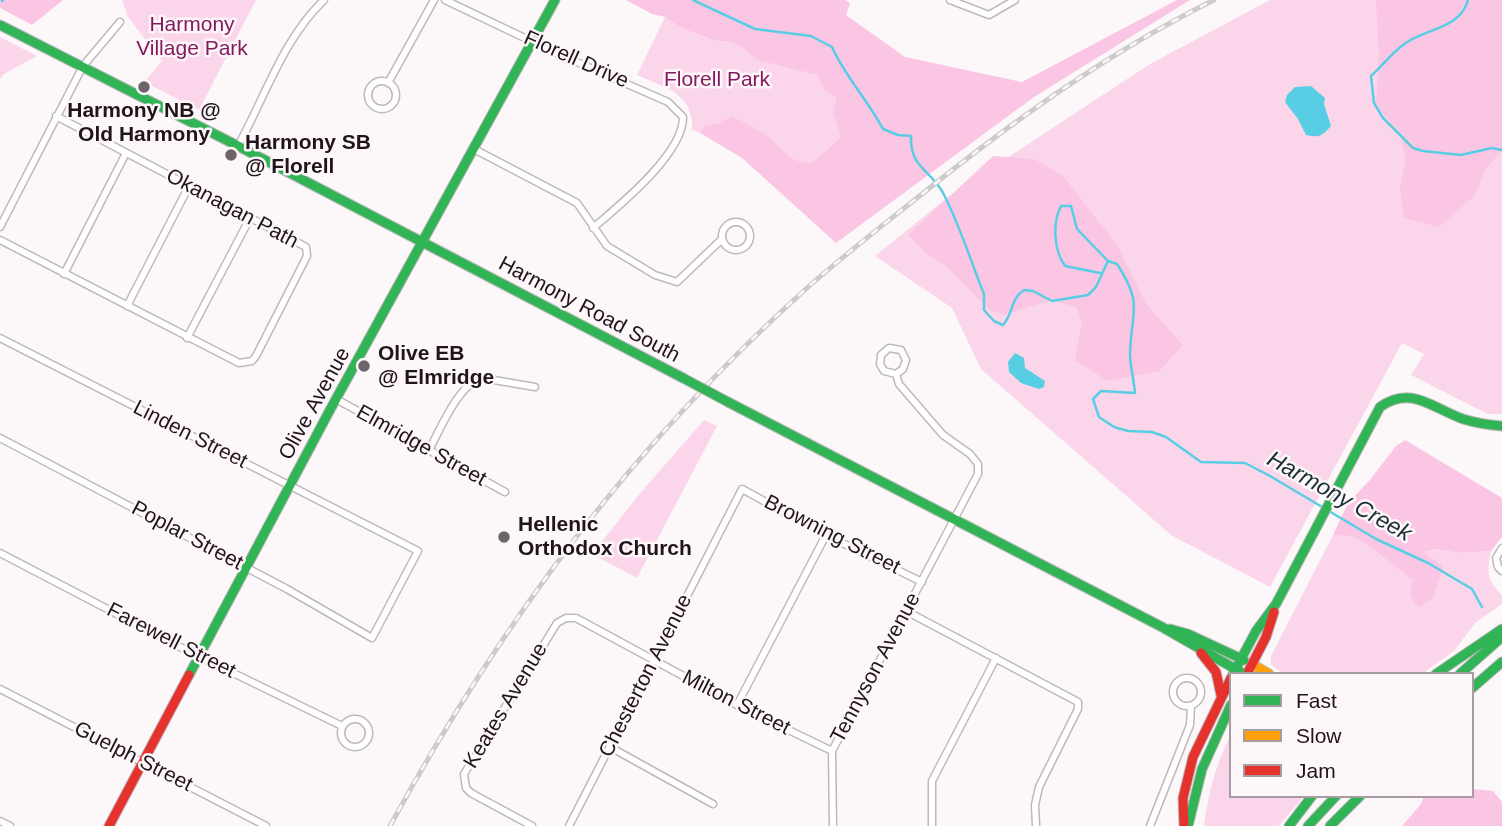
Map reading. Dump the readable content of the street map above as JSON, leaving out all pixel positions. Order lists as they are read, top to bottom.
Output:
{
  "streets": {
    "main road": ["Harmony Road South", "Olive Avenue"],
    "street": [
      "Florell Drive",
      "Okanagan Path",
      "Linden Street",
      "Elmridge Street",
      "Browning Street",
      "Poplar Street",
      "Farewell Street",
      "Tennyson Avenue",
      "Chesterton Avenue",
      "Milton Street",
      "Keates Avenue",
      "Guelph Street"
    ]
  },
  "crossings": [
    ["Florell Drive", "Olive Avenue"],
    ["Harmony Road South", "Olive Avenue"],
    ["Harmony Road South", "Tennyson Avenue"],
    ["Olive Avenue", "Linden Street"],
    ["Olive Avenue", "Elmridge Street"],
    ["Olive Avenue", "Poplar Street"],
    ["Olive Avenue", "Farewell Street"],
    ["Olive Avenue", "Guelph Street"],
    ["Linden Street", "Poplar Street"],
    ["Browning Street", "Tennyson Avenue"],
    ["Browning Street", "Chesterton Avenue"],
    ["Tennyson Avenue", "Milton Street"],
    ["Chesterton Avenue", "Milton Street"],
    ["Milton Street", "Keates Avenue"]
  ],
  "water": ["Harmony Creek"],
  "parks": ["Harmony Village Park", "Florell Park"],
  "places": [
    "Harmony NB @ Old Harmony",
    "Harmony SB @ Florell",
    "Olive EB @ Elmridge",
    "Hellenic Orthodox Church"
  ],
  "legend": ["Fast", "Slow", "Jam"]
}
